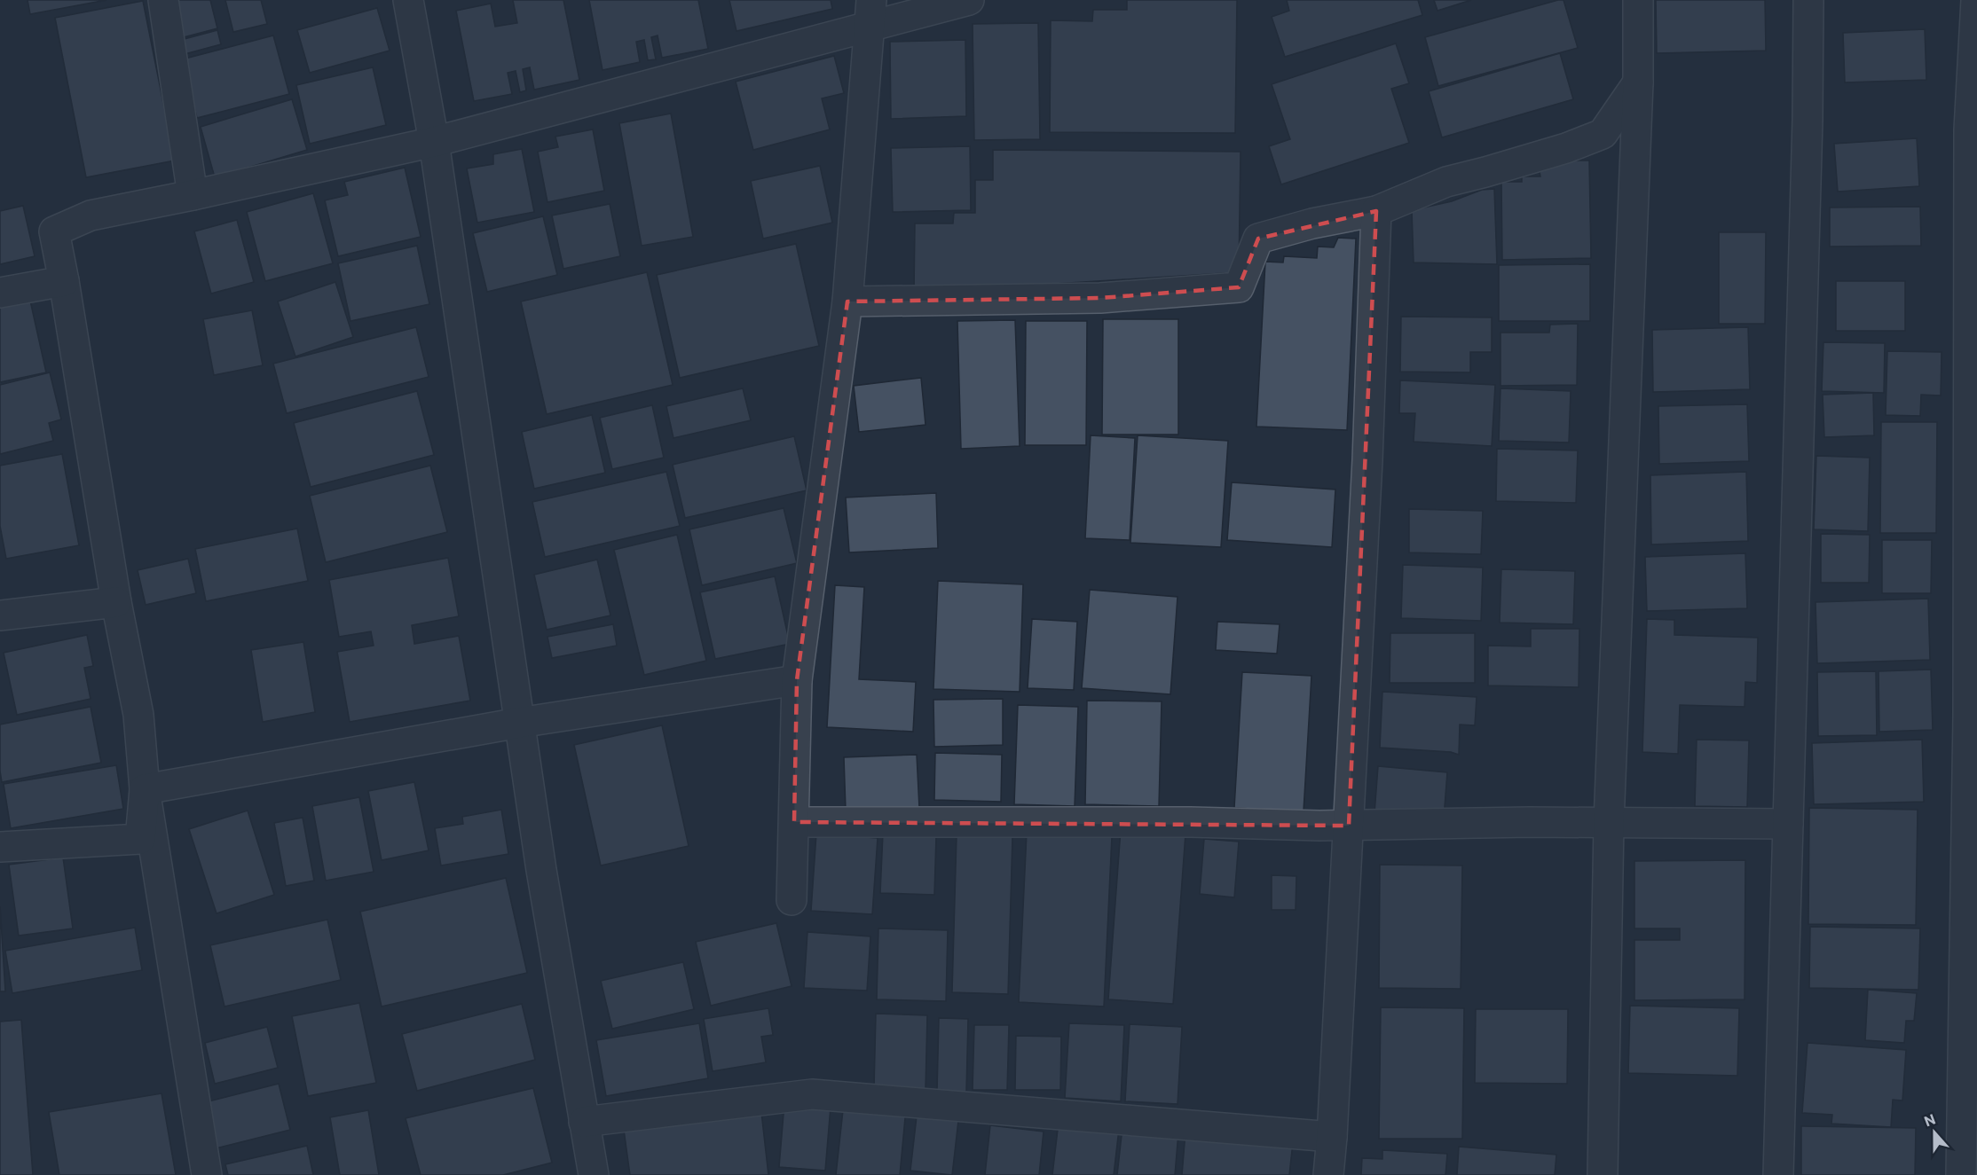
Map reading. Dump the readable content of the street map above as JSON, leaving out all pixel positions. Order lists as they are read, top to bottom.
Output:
{
  "north": "top"
}
